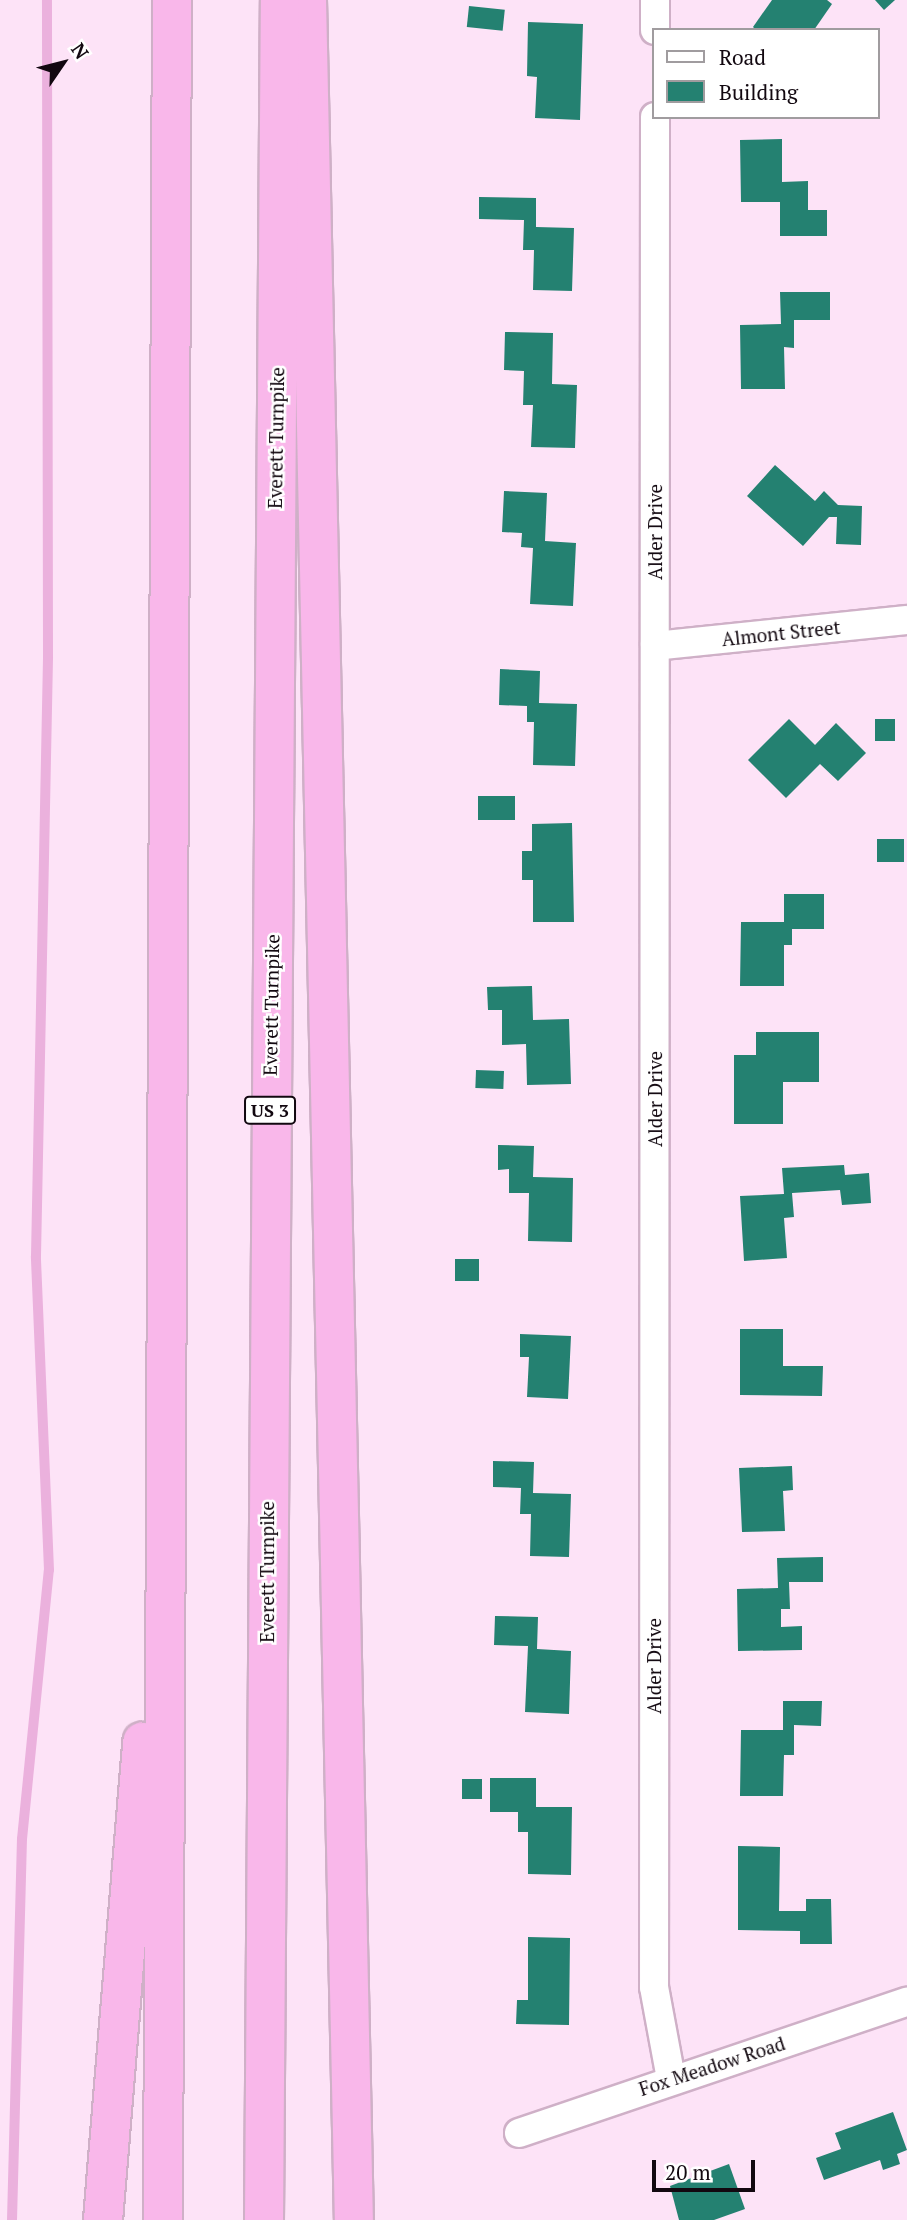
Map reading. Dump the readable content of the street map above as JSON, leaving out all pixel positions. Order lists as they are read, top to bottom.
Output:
{
  "streets": {
    "highway": ["Everett Turnpike", "US 3"],
    "street": ["Alder Drive", "Almont Street", "Fox Meadow Road"]
  },
  "crossings": [
    ["Alder Drive", "Almont Street"],
    ["Alder Drive", "Fox Meadow Road"]
  ],
  "legend": ["Road", "Building"],
  "scale_bar": "20 m",
  "north": "top right"
}
